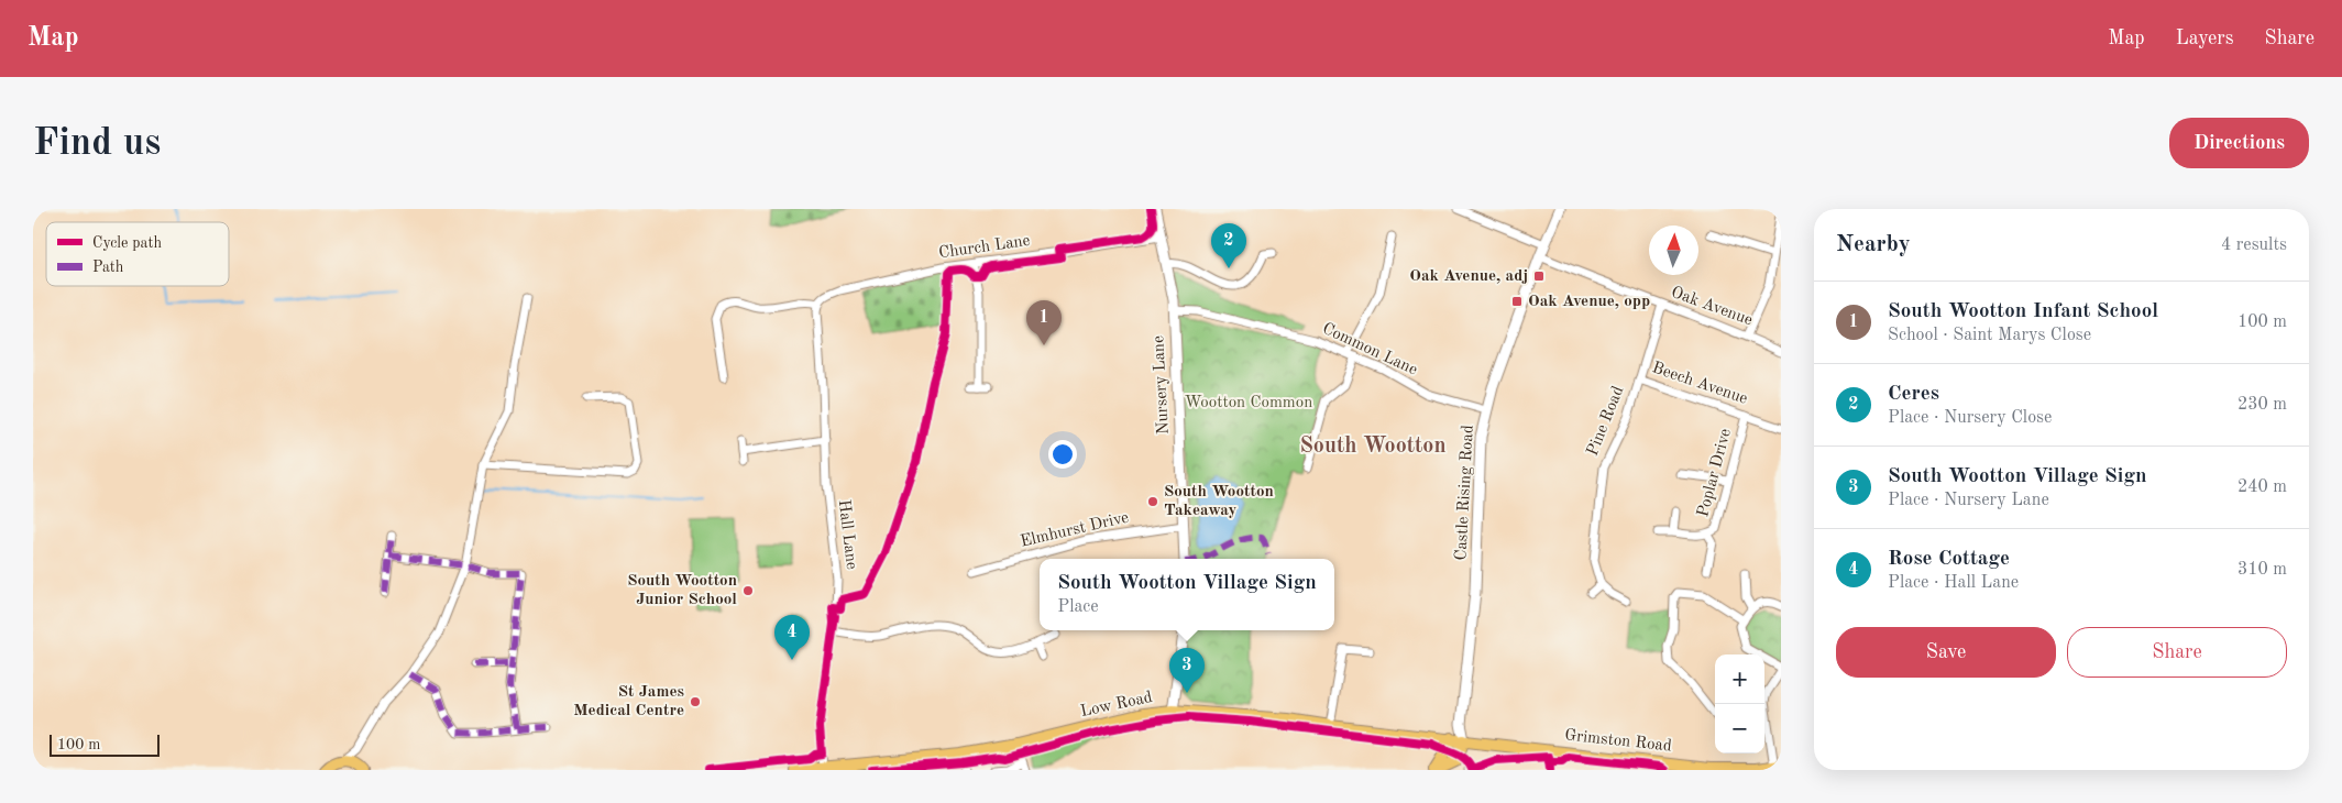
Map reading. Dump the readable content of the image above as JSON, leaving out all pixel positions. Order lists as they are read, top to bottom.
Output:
{
  "streets": {
    "main road": ["Low Road", "Grimston Road"],
    "street": [
      "Church Lane",
      "Oak Avenue",
      "Common Lane",
      "Beech Avenue",
      "Nursery Lane",
      "Pine Road",
      "Poplar Drive",
      "Castle Rising Road",
      "Elmhurst Drive",
      "Hall Lane"
    ]
  },
  "crossings": [
    ["Church Lane", "Nursery Lane"],
    ["Church Lane", "Hall Lane"],
    ["Oak Avenue", "Pine Road"],
    ["Oak Avenue", "Castle Rising Road"],
    ["Common Lane", "Nursery Lane"],
    ["Common Lane", "Castle Rising Road"],
    ["Beech Avenue", "Pine Road"],
    ["Beech Avenue", "Poplar Drive"],
    ["Nursery Lane", "Elmhurst Drive"],
    ["Castle Rising Road", "Low Road"],
    ["Castle Rising Road", "Grimston Road"],
    ["Hall Lane", "Low Road"],
    ["Low Road", "Grimston Road"]
  ],
  "districts": ["South Wootton"],
  "parks": ["Wootton Common"],
  "places": {
    "transit": ["Oak Avenue, adj", "Oak Avenue, opp"],
    "other": ["South Wootton Takeaway", "South Wootton Junior School", "St James Medical Centre"]
  },
  "legend": ["Cycle path", "Path"],
  "scale_bar": "100 m",
  "north": "top",
  "page": {
    "header": "Map",
    "nav": ["Map", "Layers", "Share"],
    "buttons": [
      "Directions",
      ["Save", "Share"]
    ],
    "title": "Find us",
    "heading": ["Nearby", "4 results"],
    "pins": [
      "2",
      "1",
      "4",
      "3"
    ],
    "list": [
      {
        "mark": "1",
        "name": "South Wootton Infant School",
        "note": "School · Saint Marys Close",
        "value": "100 m"
      },
      {
        "mark": "2",
        "name": "Ceres",
        "note": "Place · Nursery Close",
        "value": "230 m"
      },
      {
        "mark": "3",
        "name": "South Wootton Village Sign",
        "note": "Place · Nursery Lane",
        "value": "240 m"
      },
      {
        "mark": "4",
        "name": "Rose Cottage",
        "note": "Place · Hall Lane",
        "value": "310 m"
      }
    ],
    "popup": ["South Wootton Village Sign", "Place"],
    "map_buttons": ["+", "−"],
    "scale": "100 m"
  }
}
